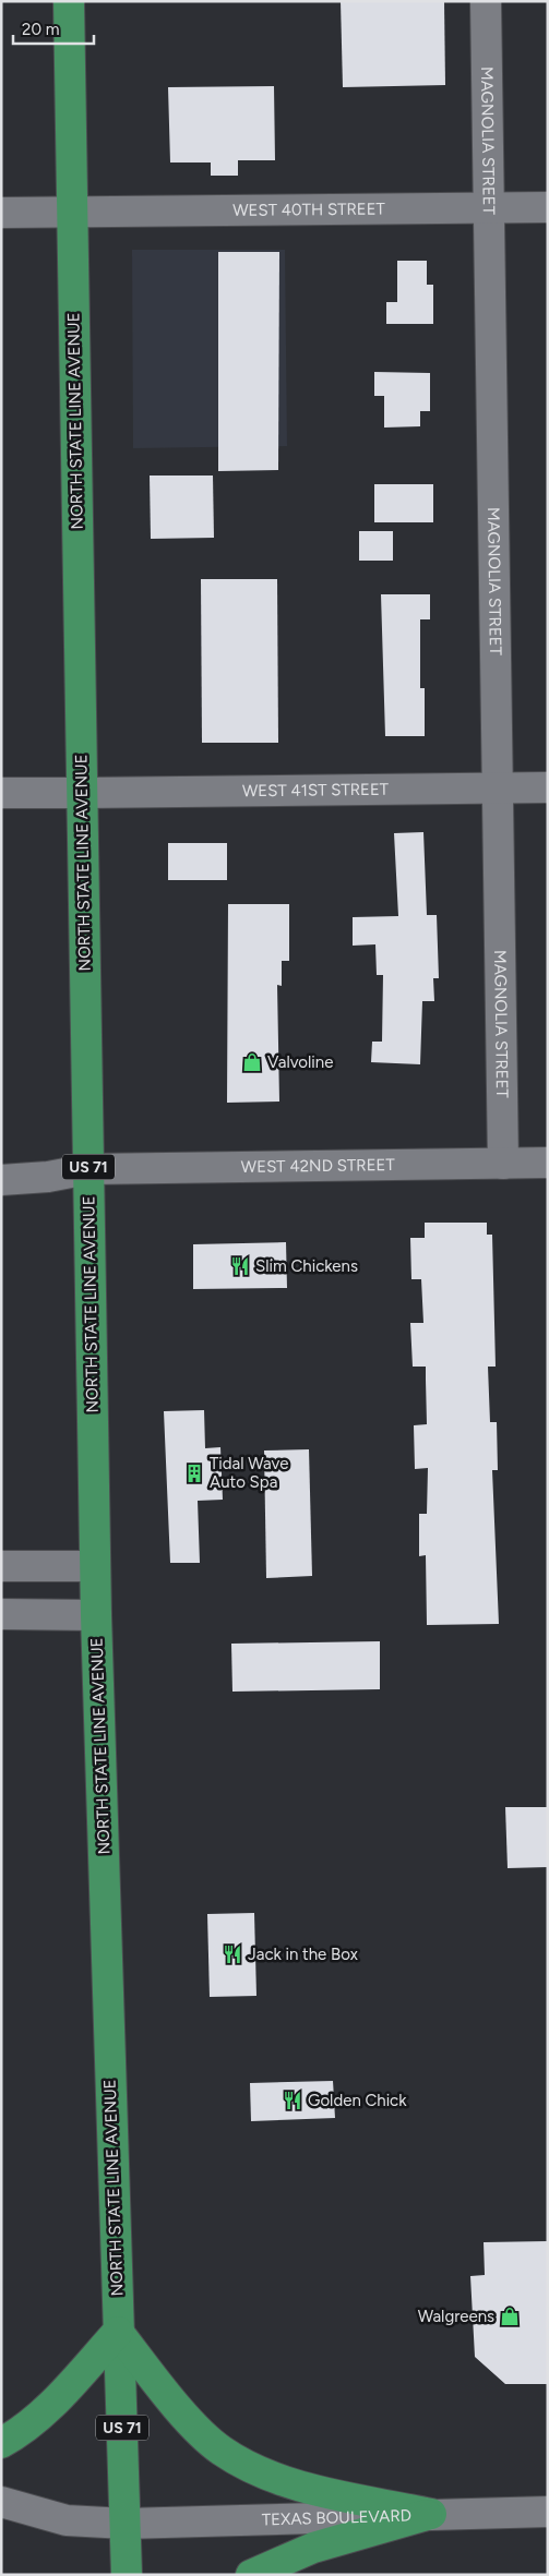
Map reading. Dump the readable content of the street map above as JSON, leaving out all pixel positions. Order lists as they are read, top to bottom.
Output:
{
  "streets": {
    "main road": ["NORTH STATE LINE AVENUE", "US 71"],
    "street": [
      "MAGNOLIA STREET",
      "WEST 40TH STREET",
      "WEST 41ST STREET",
      "WEST 42ND STREET",
      "TEXAS BOULEVARD"
    ]
  },
  "crossings": [
    ["MAGNOLIA STREET", "WEST 40TH STREET"],
    ["MAGNOLIA STREET", "WEST 41ST STREET"],
    ["MAGNOLIA STREET", "WEST 42ND STREET"],
    ["WEST 40TH STREET", "NORTH STATE LINE AVENUE"],
    ["NORTH STATE LINE AVENUE", "WEST 41ST STREET"],
    ["NORTH STATE LINE AVENUE", "WEST 42ND STREET"],
    ["NORTH STATE LINE AVENUE", "TEXAS BOULEVARD"]
  ],
  "places": {
    "shop": ["Valvoline", "Walgreens"],
    "restaurant": ["Slim Chickens", "Jack in the Box", "Golden Chick"],
    "building": ["Tidal Wave Auto Spa"]
  },
  "scale_bar": "20 m"
}
